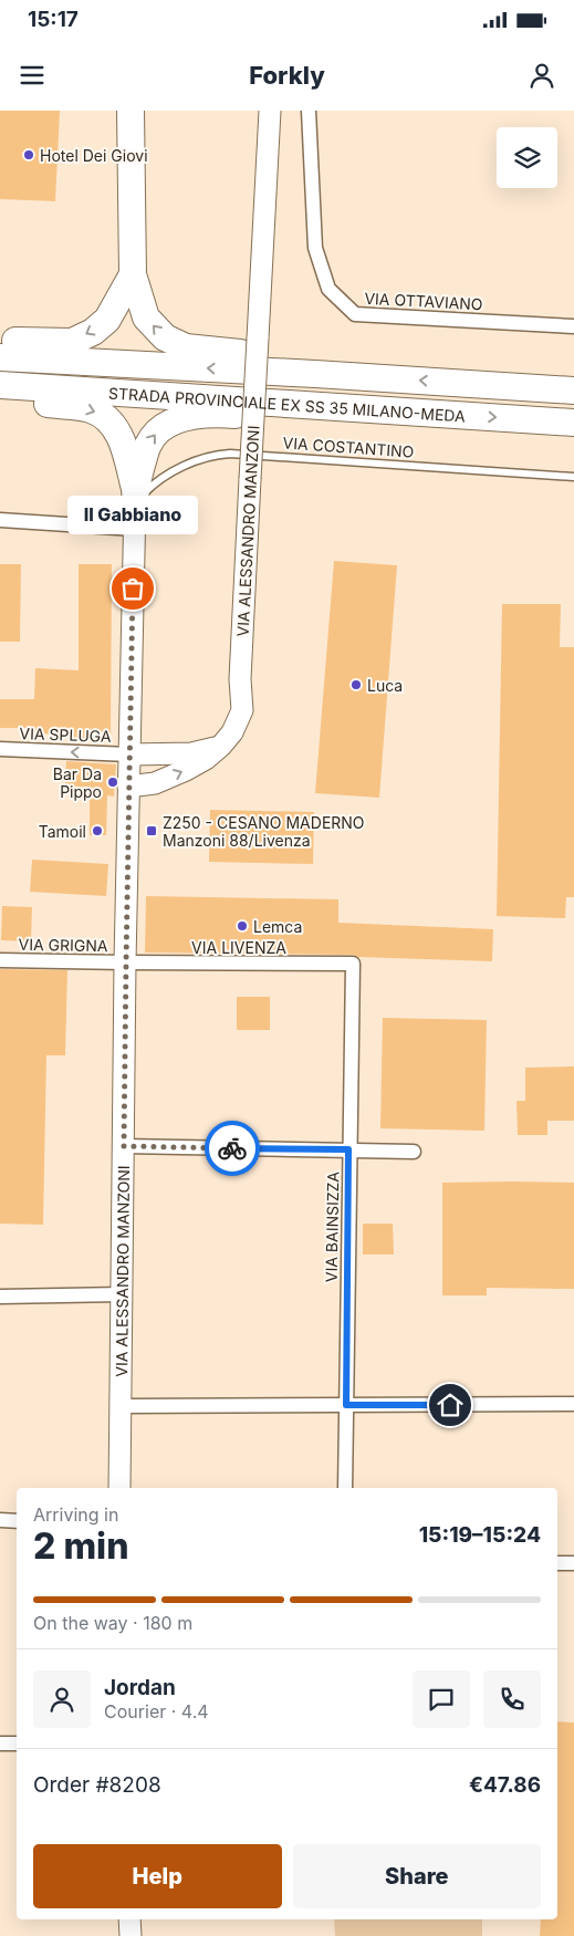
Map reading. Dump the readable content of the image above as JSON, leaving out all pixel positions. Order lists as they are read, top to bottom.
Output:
{
  "streets": {
    "highway": ["STRADA PROVINCIALE EX SS 35 MILANO-MEDA"],
    "main road": ["VIA ALESSANDRO MANZONI"],
    "street": [
      "VIA OTTAVIANO",
      "VIA SPLUGA",
      "VIA GRIGNA",
      "VIA LIVENZA",
      "VIA BAINSIZZA"
    ],
    "lane": ["VIA COSTANTINO"]
  },
  "crossings": [
    ["VIA COSTANTINO", "VIA ALESSANDRO MANZONI"],
    ["VIA ALESSANDRO MANZONI", "VIA SPLUGA"],
    ["VIA ALESSANDRO MANZONI", "VIA GRIGNA"],
    ["VIA ALESSANDRO MANZONI", "VIA LIVENZA"],
    ["VIA GRIGNA", "VIA LIVENZA"],
    ["VIA LIVENZA", "VIA BAINSIZZA"]
  ],
  "one_way": ["VIA SPLUGA"],
  "places": {
    "other": [
      "Hotel Dei Giovi",
      "Il Gabbiano",
      "Luca",
      "Bar Da Pippo",
      "Tamoil",
      "Lemca"
    ],
    "transit": ["Z250 - CESANO MADERNO Manzoni 88/Livenza"]
  },
  "page": {
    "status": "15:17",
    "header": "Forkly",
    "bubble": "Il Gabbiano",
    "heading": ["2 min", "Arriving in", "15:19–15:24"],
    "panel": [
      "Jordan",
      "Courier · 4.4",
      "Order #8208",
      "€47.86"
    ],
    "bar": "On the way · 180 m",
    "buttons": ["Help", "Share"]
  }
}
